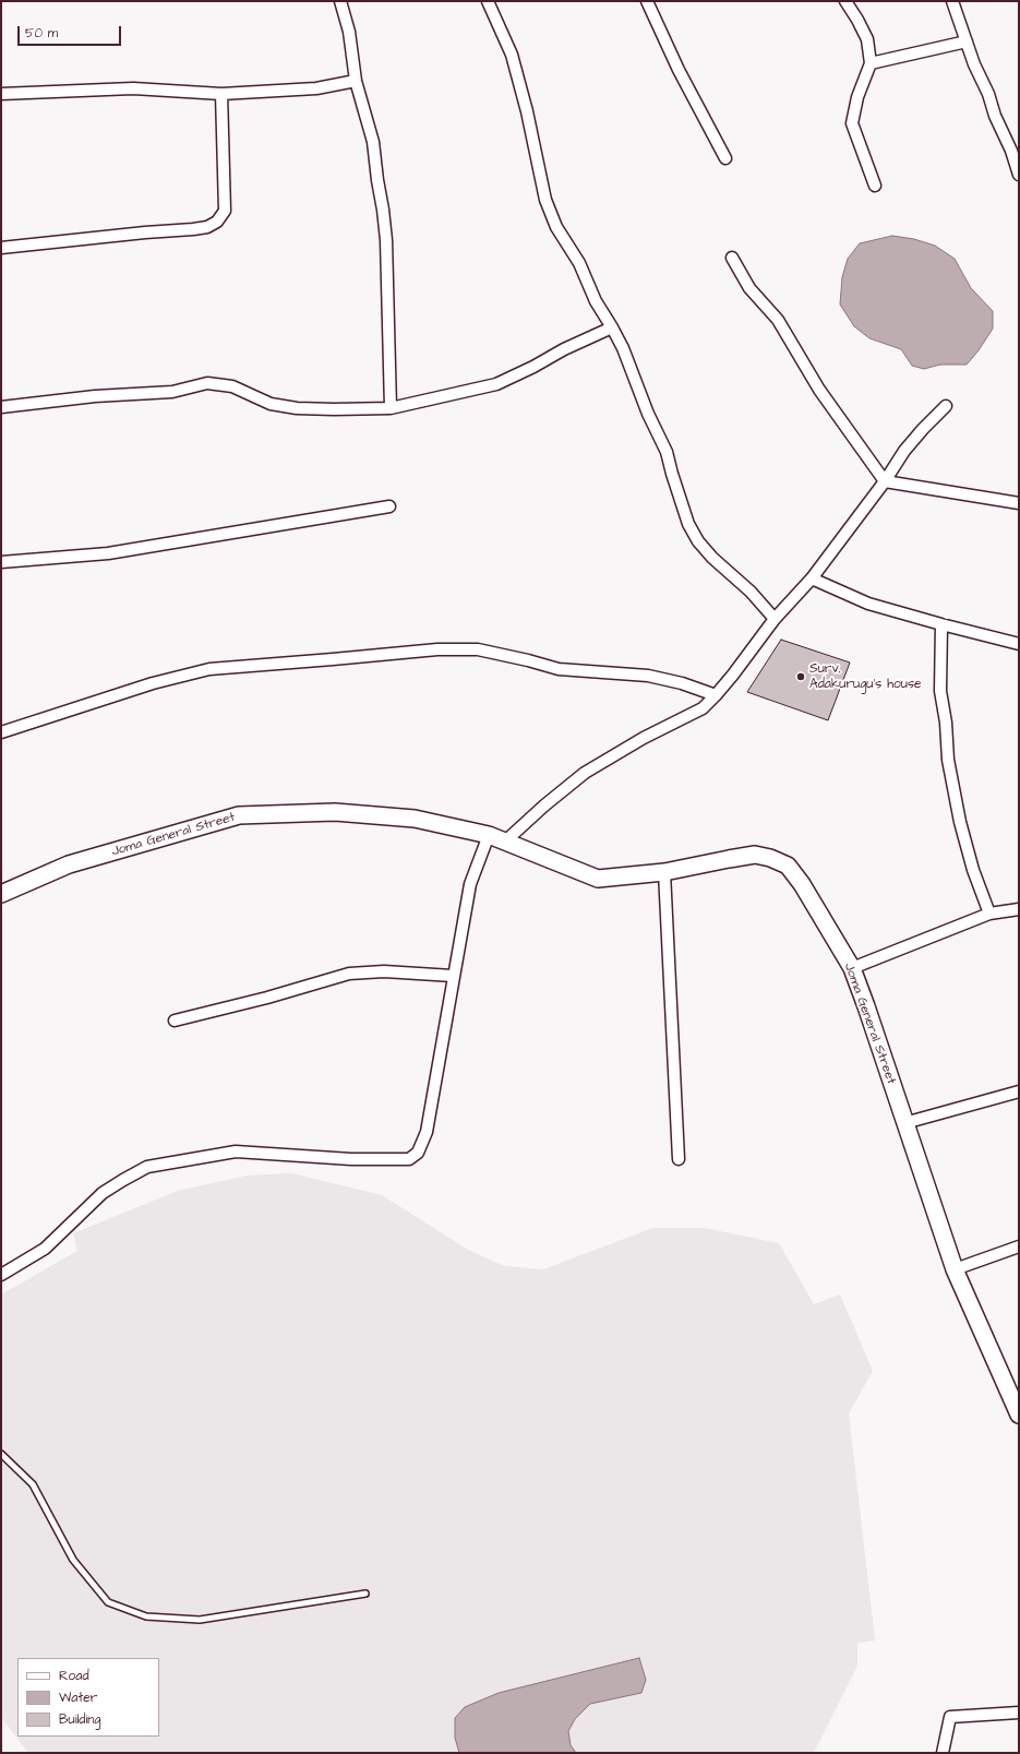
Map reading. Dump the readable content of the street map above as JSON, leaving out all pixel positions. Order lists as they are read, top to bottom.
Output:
{
  "streets": {
    "street": ["Joma General Street"]
  },
  "places": ["Surv. Adakurugu's house"],
  "legend": ["Road", "Water", "Building"],
  "scale_bar": "50 m"
}
